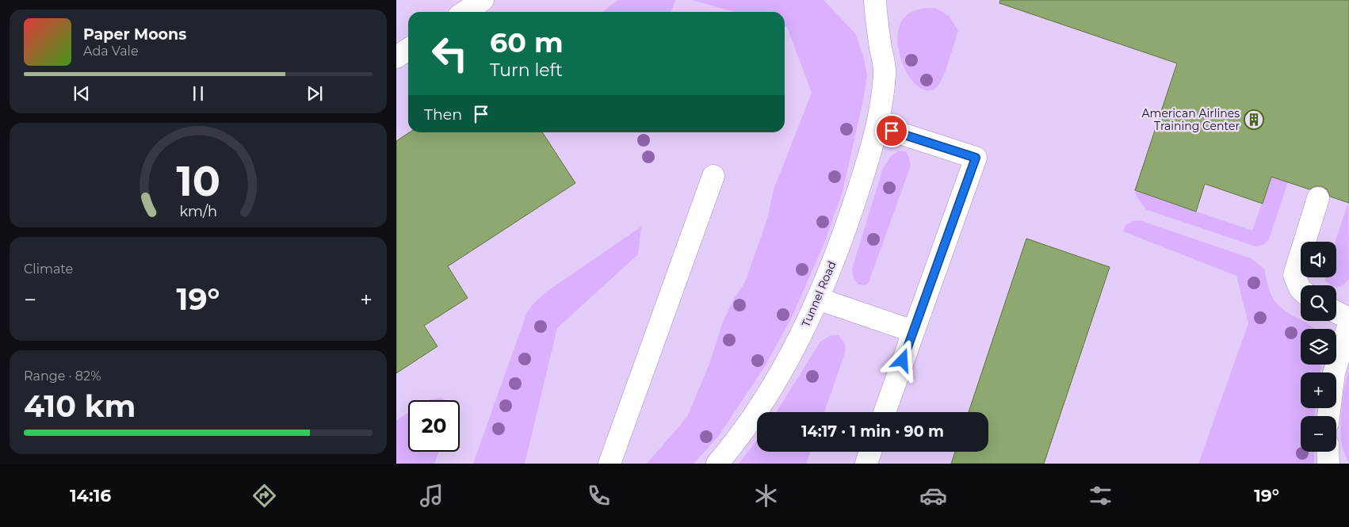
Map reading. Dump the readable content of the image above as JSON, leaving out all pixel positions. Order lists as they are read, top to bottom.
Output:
{
  "streets": {
    "street": ["Tunnel Road"]
  },
  "places": {
    "building": ["American Airlines Training Center"]
  },
  "page": {
    "turn": ["60 m", "Turn left"],
    "song": ["Paper Moons", "Ada Vale"],
    "then": "Then",
    "tile": [
      "Climate",
      ["Range · 82%", "410 km"]
    ],
    "map_buttons": ["+", "−"],
    "heat": ["−", "19°", "+"],
    "limit": "20",
    "trip": "14:17 · 1 min · 90 m",
    "tabs": ["14:16", "19°"],
    "gauge": ["10", "km/h"]
  }
}
